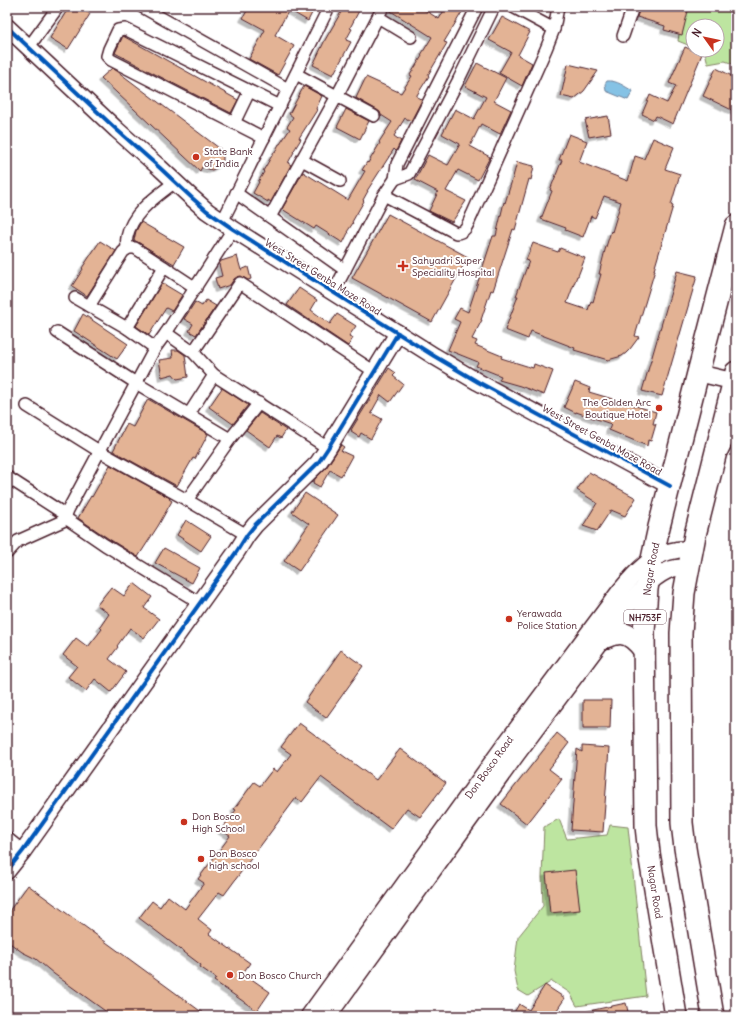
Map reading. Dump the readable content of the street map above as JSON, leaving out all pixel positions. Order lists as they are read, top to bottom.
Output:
{
  "streets": {
    "highway": ["Nagar Road", "NH753F"],
    "street": ["West Street Genba Moze Road", "Don Bosco Road"]
  },
  "crossings": [
    ["West Street Genba Moze Road", "Nagar Road"],
    ["Nagar Road", "Don Bosco Road"]
  ],
  "places": {
    "other": [
      "State Bank of India",
      "The Golden Arc Boutique Hotel",
      "Yerawada Police Station",
      "Don Bosco High School",
      "Don Bosco high school",
      "Don Bosco Church"
    ],
    "health": ["Sahyadri Super Speciality Hospital"]
  },
  "north": "top left"
}
